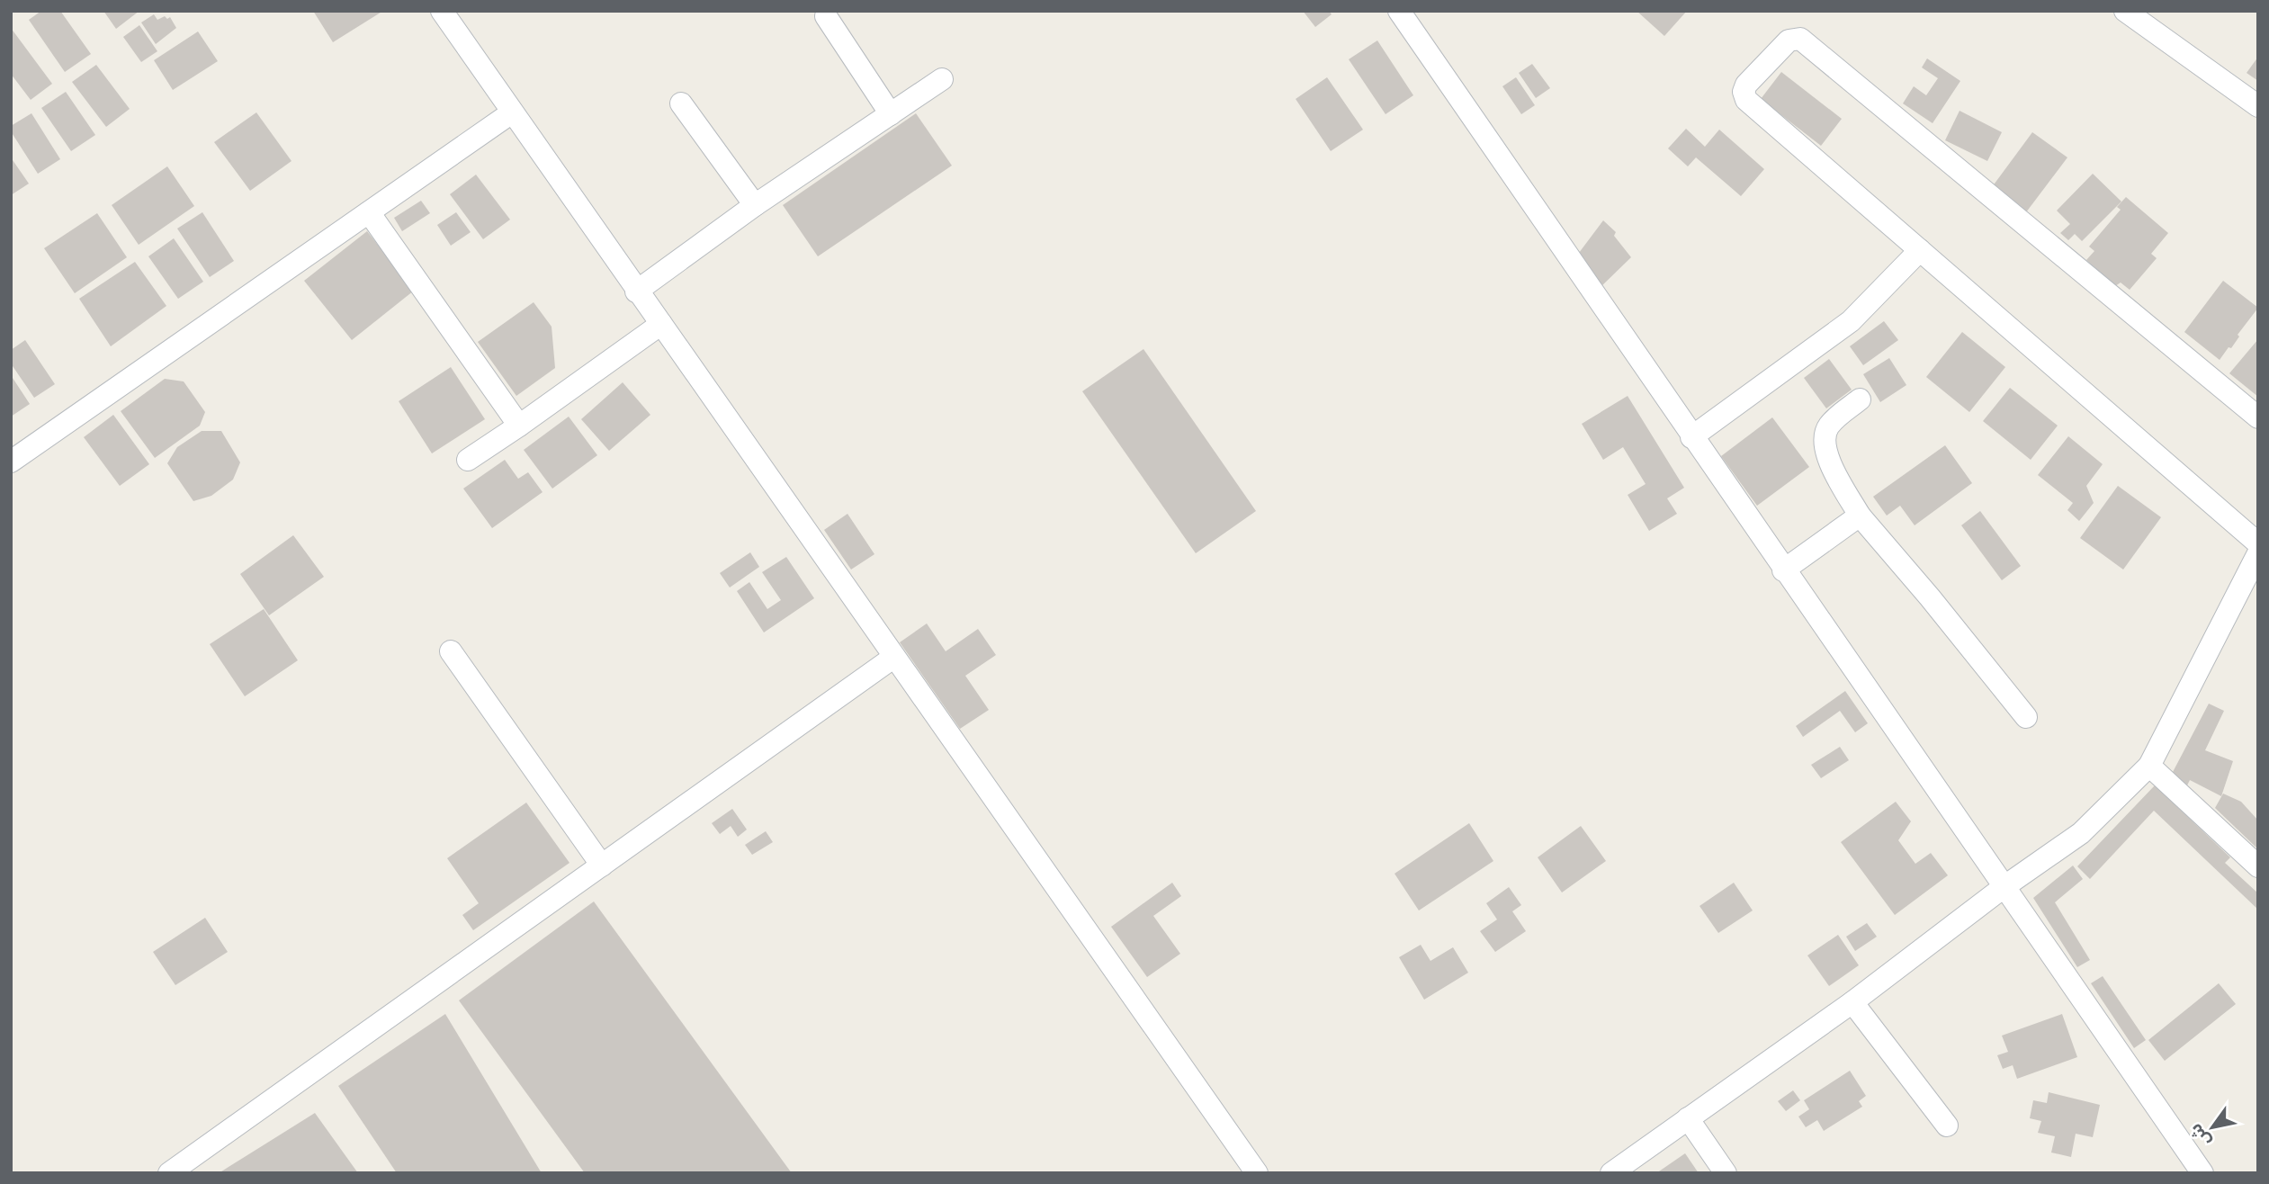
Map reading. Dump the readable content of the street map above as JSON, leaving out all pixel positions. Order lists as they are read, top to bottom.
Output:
{
  "north": "bottom left"
}
